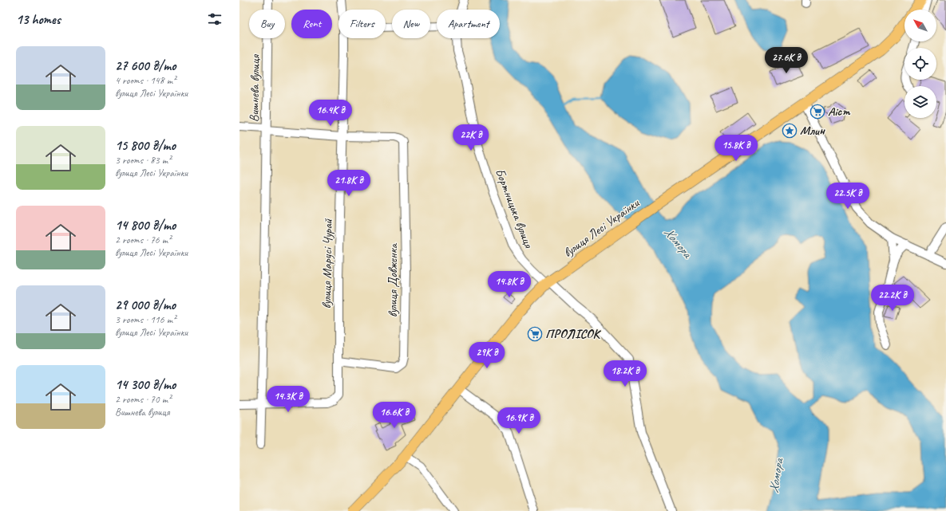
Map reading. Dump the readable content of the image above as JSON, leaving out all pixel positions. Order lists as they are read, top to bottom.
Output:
{
  "streets": {
    "main road": ["вулиця Лесі Українки"],
    "street": [
      "Вишнева вулиця",
      "Бортницька вулиця",
      "вулиця Марусі Чурай",
      "вулиця Довженка"
    ]
  },
  "crossings": [
    ["Вишнева вулиця", "вулиця Марусі Чурай"],
    ["Бортницька вулиця", "вулиця Лесі Українки"],
    ["вулиця Марусі Чурай", "вулиця Довженка"]
  ],
  "water": ["Хомора"],
  "places": {
    "supermarket": ["Аіст", "ПРОЛІСОК"],
    "place": ["Млин"]
  },
  "north": "top left",
  "page": {
    "heading": "13 homes",
    "chip": [
      "Buy",
      "Rent",
      "Filters",
      "New",
      "Apartment"
    ],
    "list": [
      {
        "name": "27 600 ₴/mo",
        "note": "4 rooms · 148 m² · вулиця Лесі Українки"
      },
      {
        "name": "15 800 ₴/mo",
        "note": "3 rooms · 83 m² · вулиця Лесі Українки"
      },
      {
        "name": "14 800 ₴/mo",
        "note": "2 rooms · 76 m² · вулиця Лесі Українки"
      },
      {
        "name": "29 000 ₴/mo",
        "note": "3 rooms · 116 m² · вулиця Лесі Українки"
      },
      {
        "name": "14 300 ₴/mo",
        "note": "2 rooms · 70 m² · Вишнева вулиця"
      }
    ],
    "price": [
      "27.6K ₴",
      "16.4K ₴",
      "22K ₴",
      "15.8K ₴",
      "21.8K ₴",
      "22.5K ₴",
      "14.8K ₴",
      "22.2K ₴",
      "29K ₴",
      "18.2K ₴",
      "14.3K ₴",
      "16.6K ₴",
      "16.9K ₴"
    ]
  }
}
